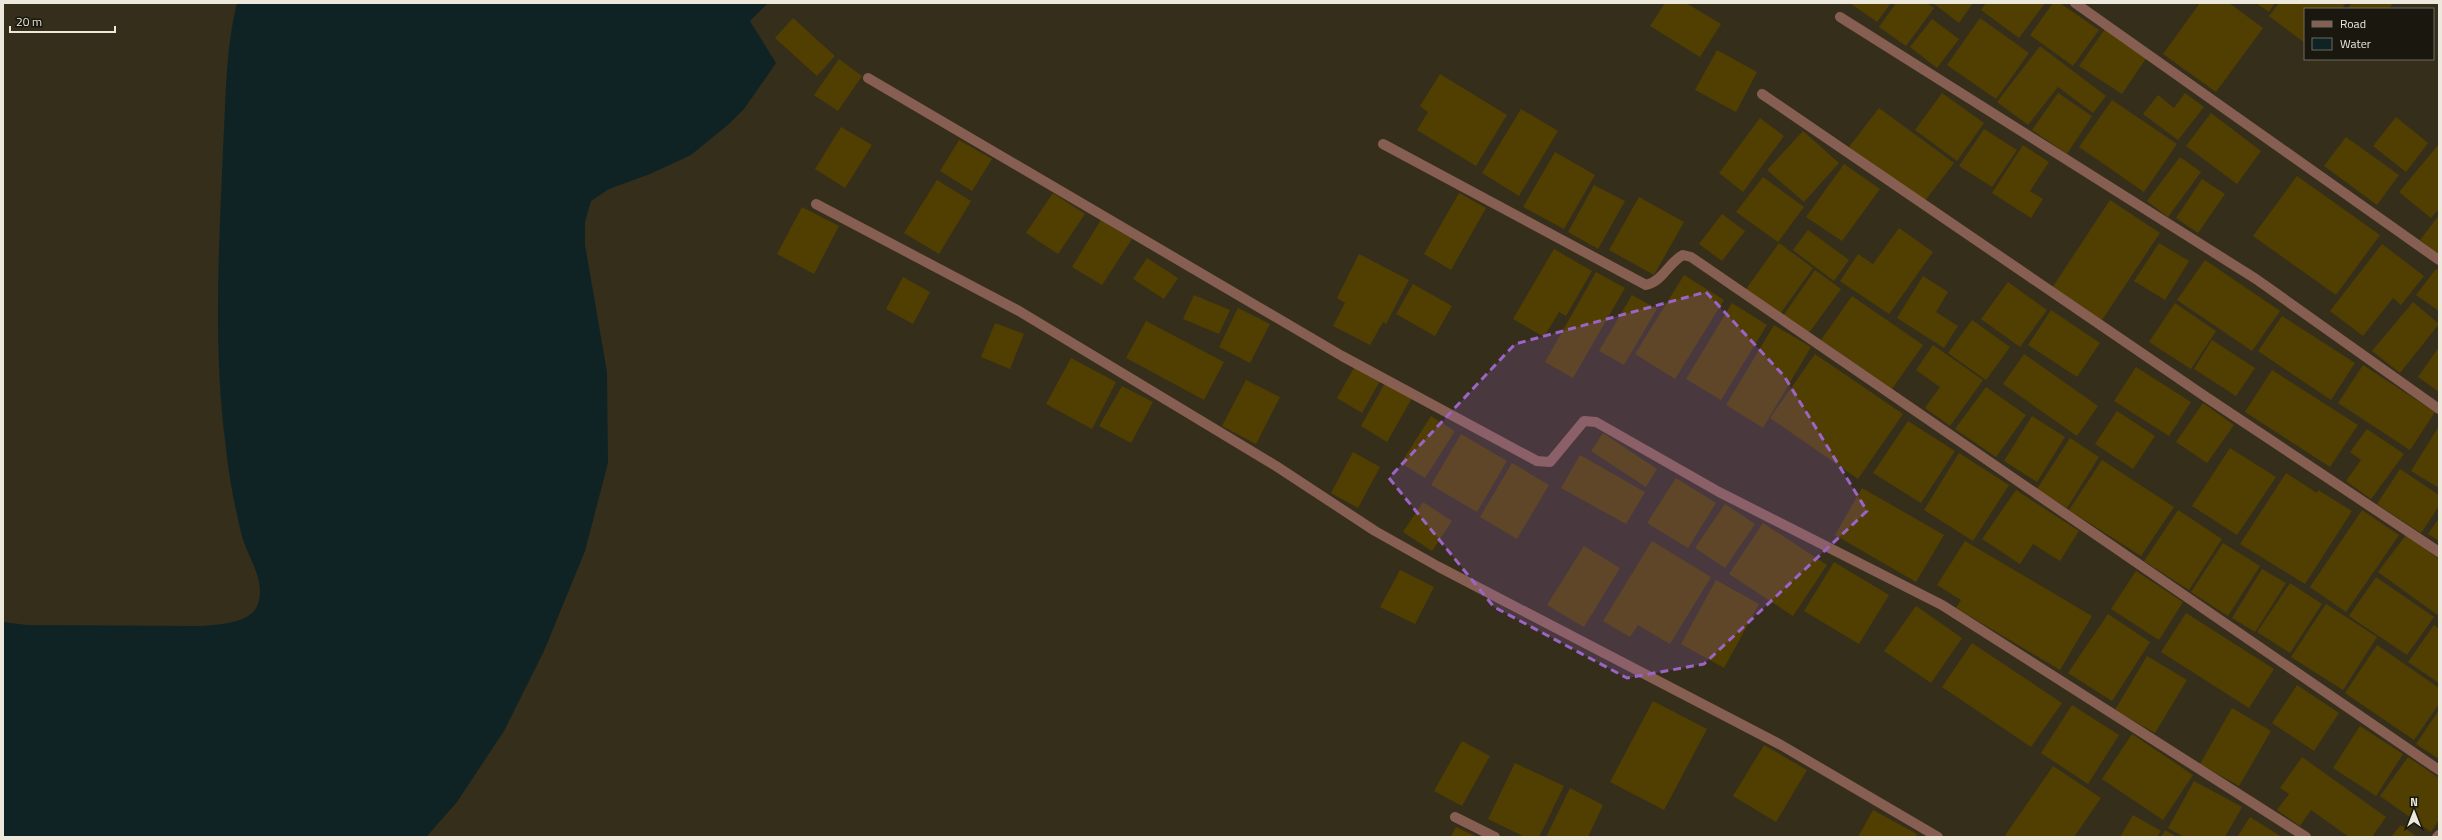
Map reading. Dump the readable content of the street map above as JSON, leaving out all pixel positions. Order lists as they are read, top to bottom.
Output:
{
  "legend": ["Road", "Water"],
  "scale_bar": "20 m",
  "north": "top"
}
